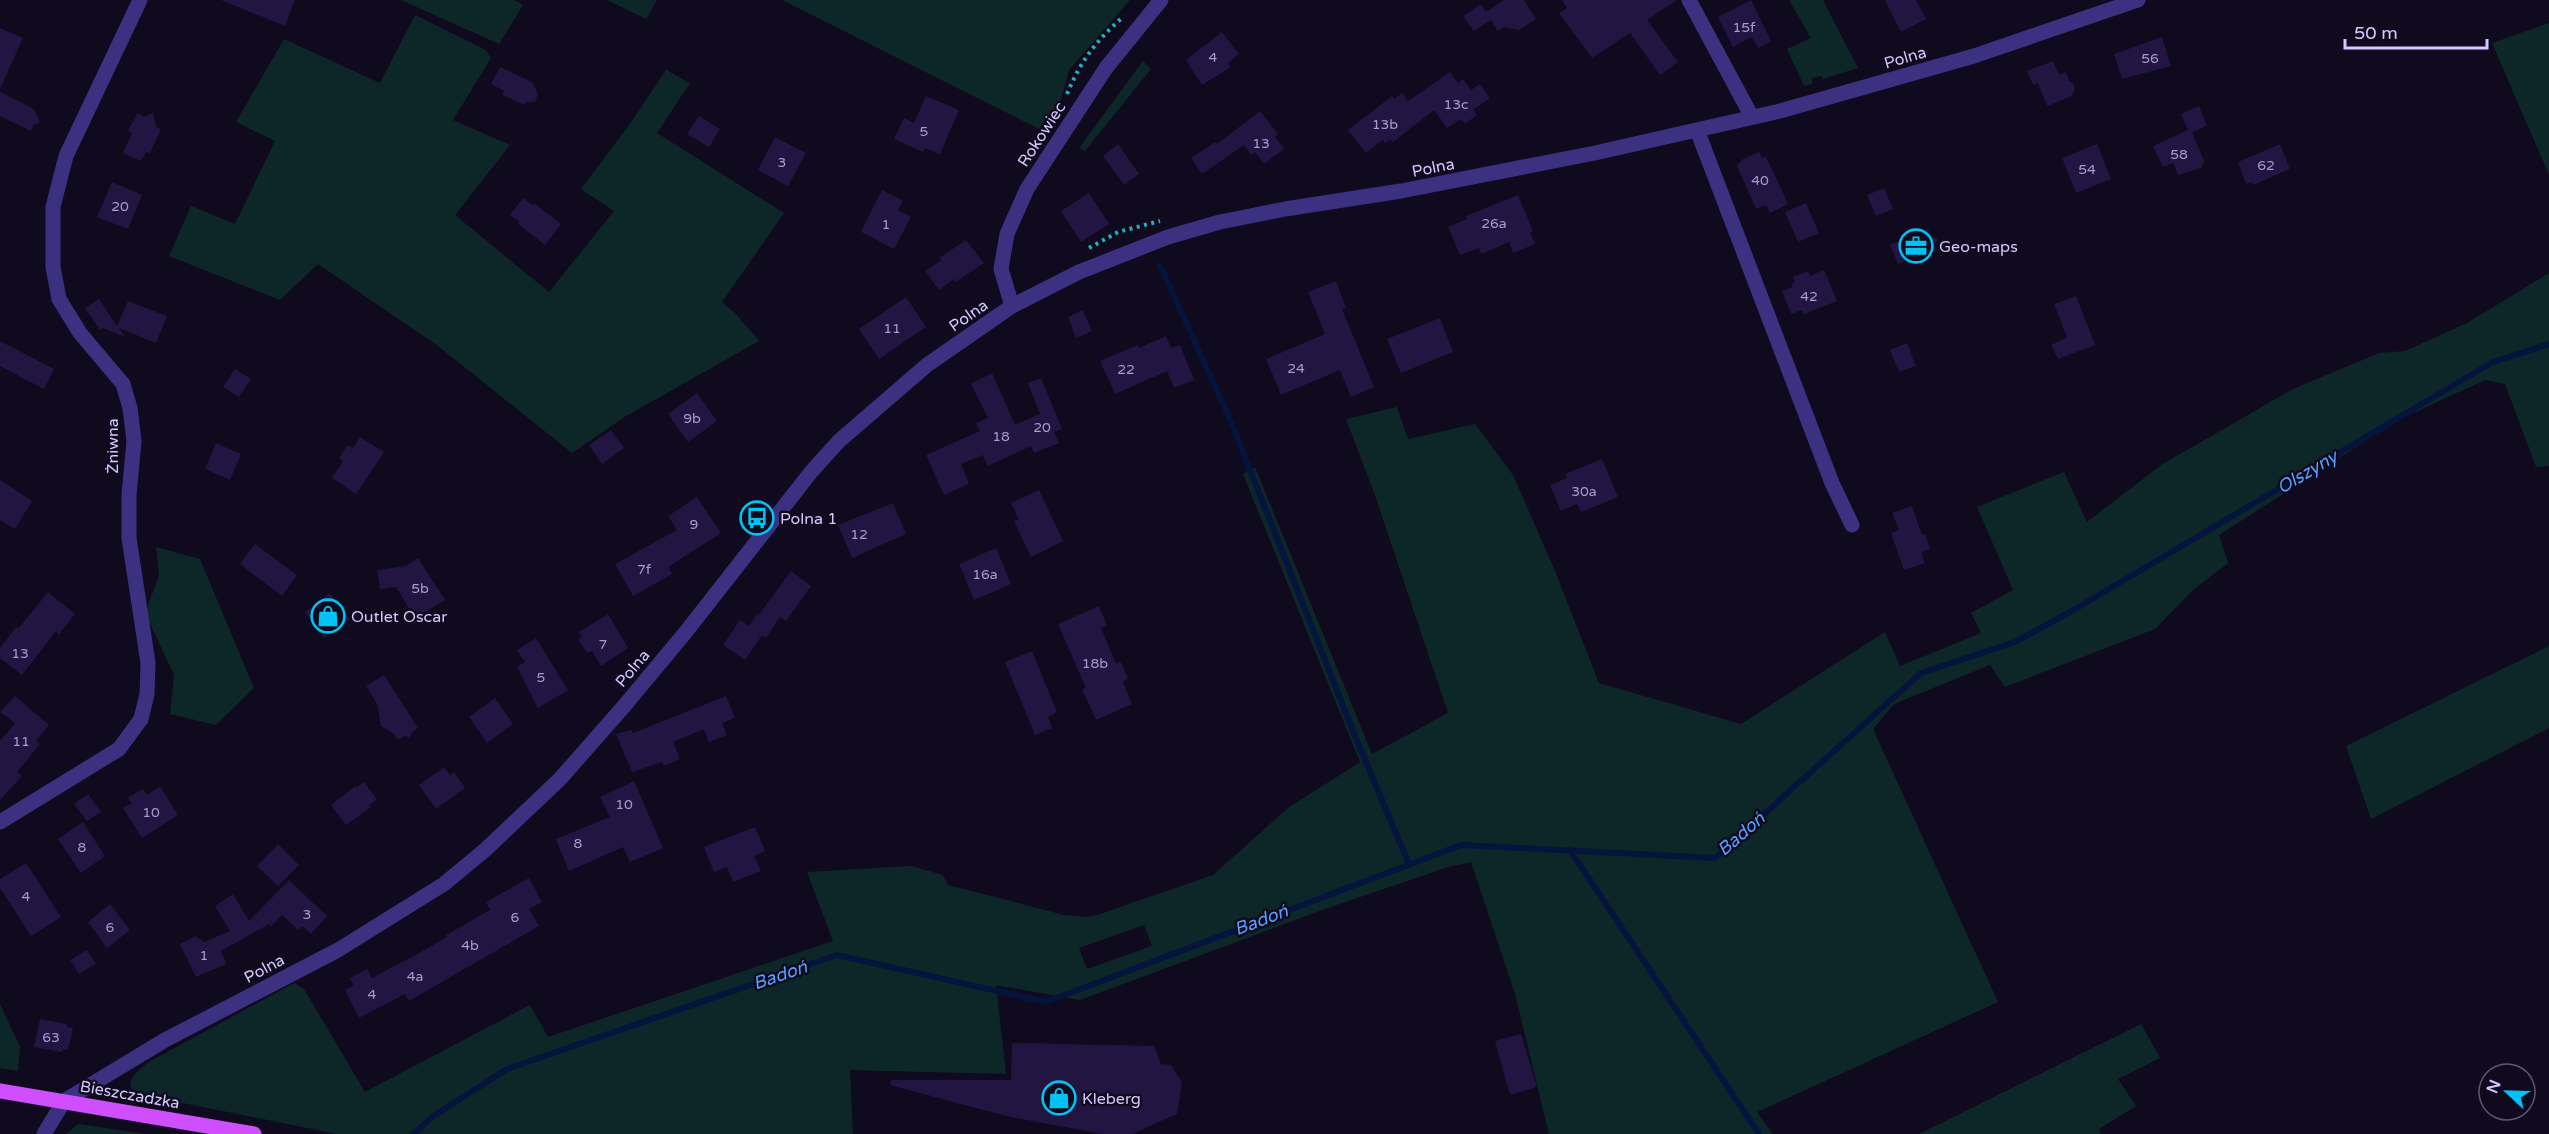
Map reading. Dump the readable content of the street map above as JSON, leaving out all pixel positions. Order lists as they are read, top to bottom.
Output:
{
  "streets": {
    "main road": ["Bieszczadzka"],
    "street": ["Polna", "Rokowiec", "Żniwna"]
  },
  "crossings": [
    ["Polna", "Rokowiec"],
    ["Polna", "Bieszczadzka"]
  ],
  "water": ["Olszyny", "Badoń"],
  "places": {
    "office": ["Geo-maps"],
    "bus stop": ["Polna 1"],
    "shop": ["Outlet Oscar", "Kleberg"]
  },
  "house_numbers": [
    "15f",
    "4",
    "56",
    "13c",
    "13b",
    "5",
    "13",
    "58",
    "3",
    "62",
    "54",
    "40",
    "20",
    "26a",
    "1",
    "42",
    "11",
    "24",
    "22",
    "9b",
    "20",
    "18",
    "30a",
    "9",
    "12",
    "7f",
    "16a",
    "5b",
    "7",
    "13",
    "18b",
    "5",
    "11",
    "10",
    "10",
    "8",
    "8",
    "4",
    "3",
    "6",
    "6",
    "4b",
    "1",
    "4a",
    "4",
    "63"
  ],
  "scale_bar": "50 m",
  "north": "left"
}
